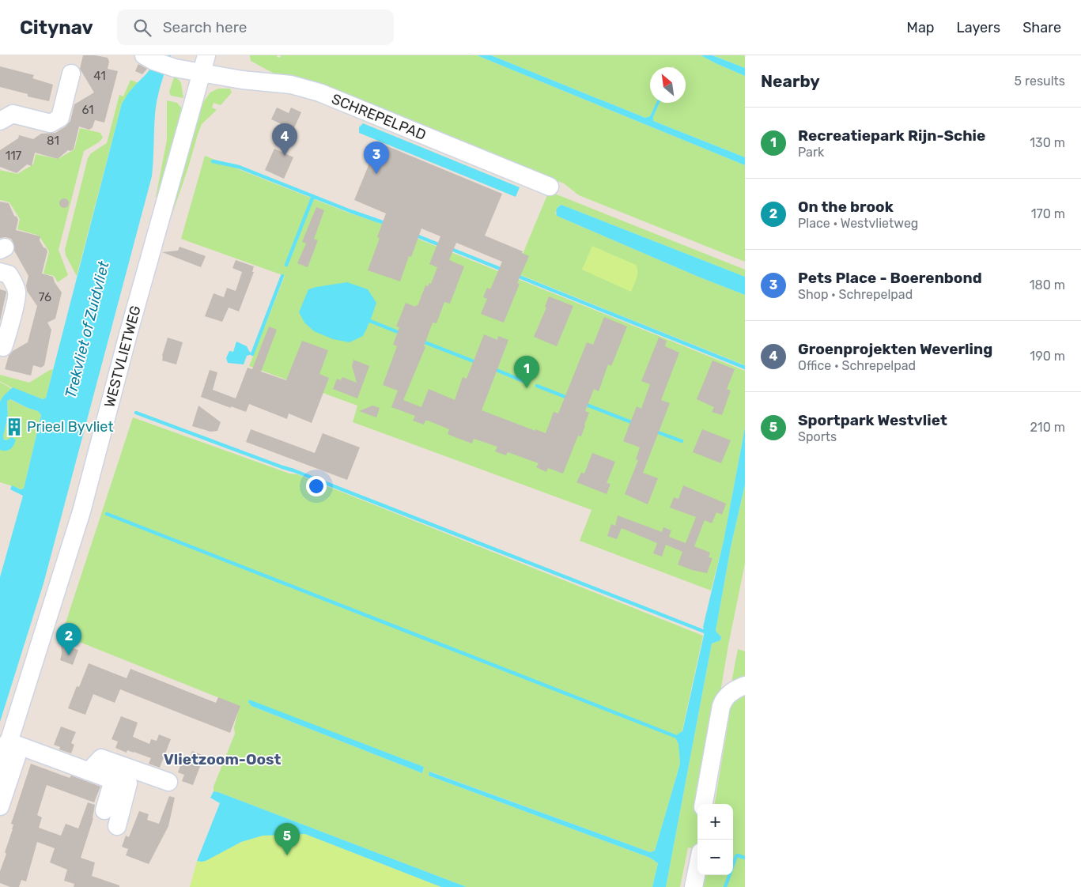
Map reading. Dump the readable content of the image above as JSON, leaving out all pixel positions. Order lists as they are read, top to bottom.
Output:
{
  "streets": {
    "street": ["SCHREPELPAD", "WESTVLIETWEG"]
  },
  "crossings": [
    ["SCHREPELPAD", "WESTVLIETWEG"]
  ],
  "districts": ["Vlietzoom-Oost"],
  "water": ["Trekvliet of Zuidvliet"],
  "places": {
    "building": ["Prieel Byvliet"]
  },
  "house_numbers": [
    "41",
    "61",
    "81",
    "117",
    "76"
  ],
  "north": "top left",
  "page": {
    "header": "Citynav",
    "search": "Search here",
    "nav": ["Map", "Layers", "Share"],
    "heading": ["Nearby", "5 results"],
    "list": [
      {
        "mark": "1",
        "name": "Recreatiepark Rijn-Schie",
        "note": "Park",
        "value": "130 m"
      },
      {
        "mark": "2",
        "name": "On the brook",
        "note": "Place · Westvlietweg",
        "value": "170 m"
      },
      {
        "mark": "3",
        "name": "Pets Place - Boerenbond",
        "note": "Shop · Schrepelpad",
        "value": "180 m"
      },
      {
        "mark": "4",
        "name": "Groenprojekten Weverling",
        "note": "Office · Schrepelpad",
        "value": "190 m"
      },
      {
        "mark": "5",
        "name": "Sportpark Westvliet",
        "note": "Sports",
        "value": "210 m"
      }
    ],
    "pins": [
      "4",
      "3",
      "1",
      "2",
      "5"
    ],
    "map_buttons": ["+", "−"]
  }
}
